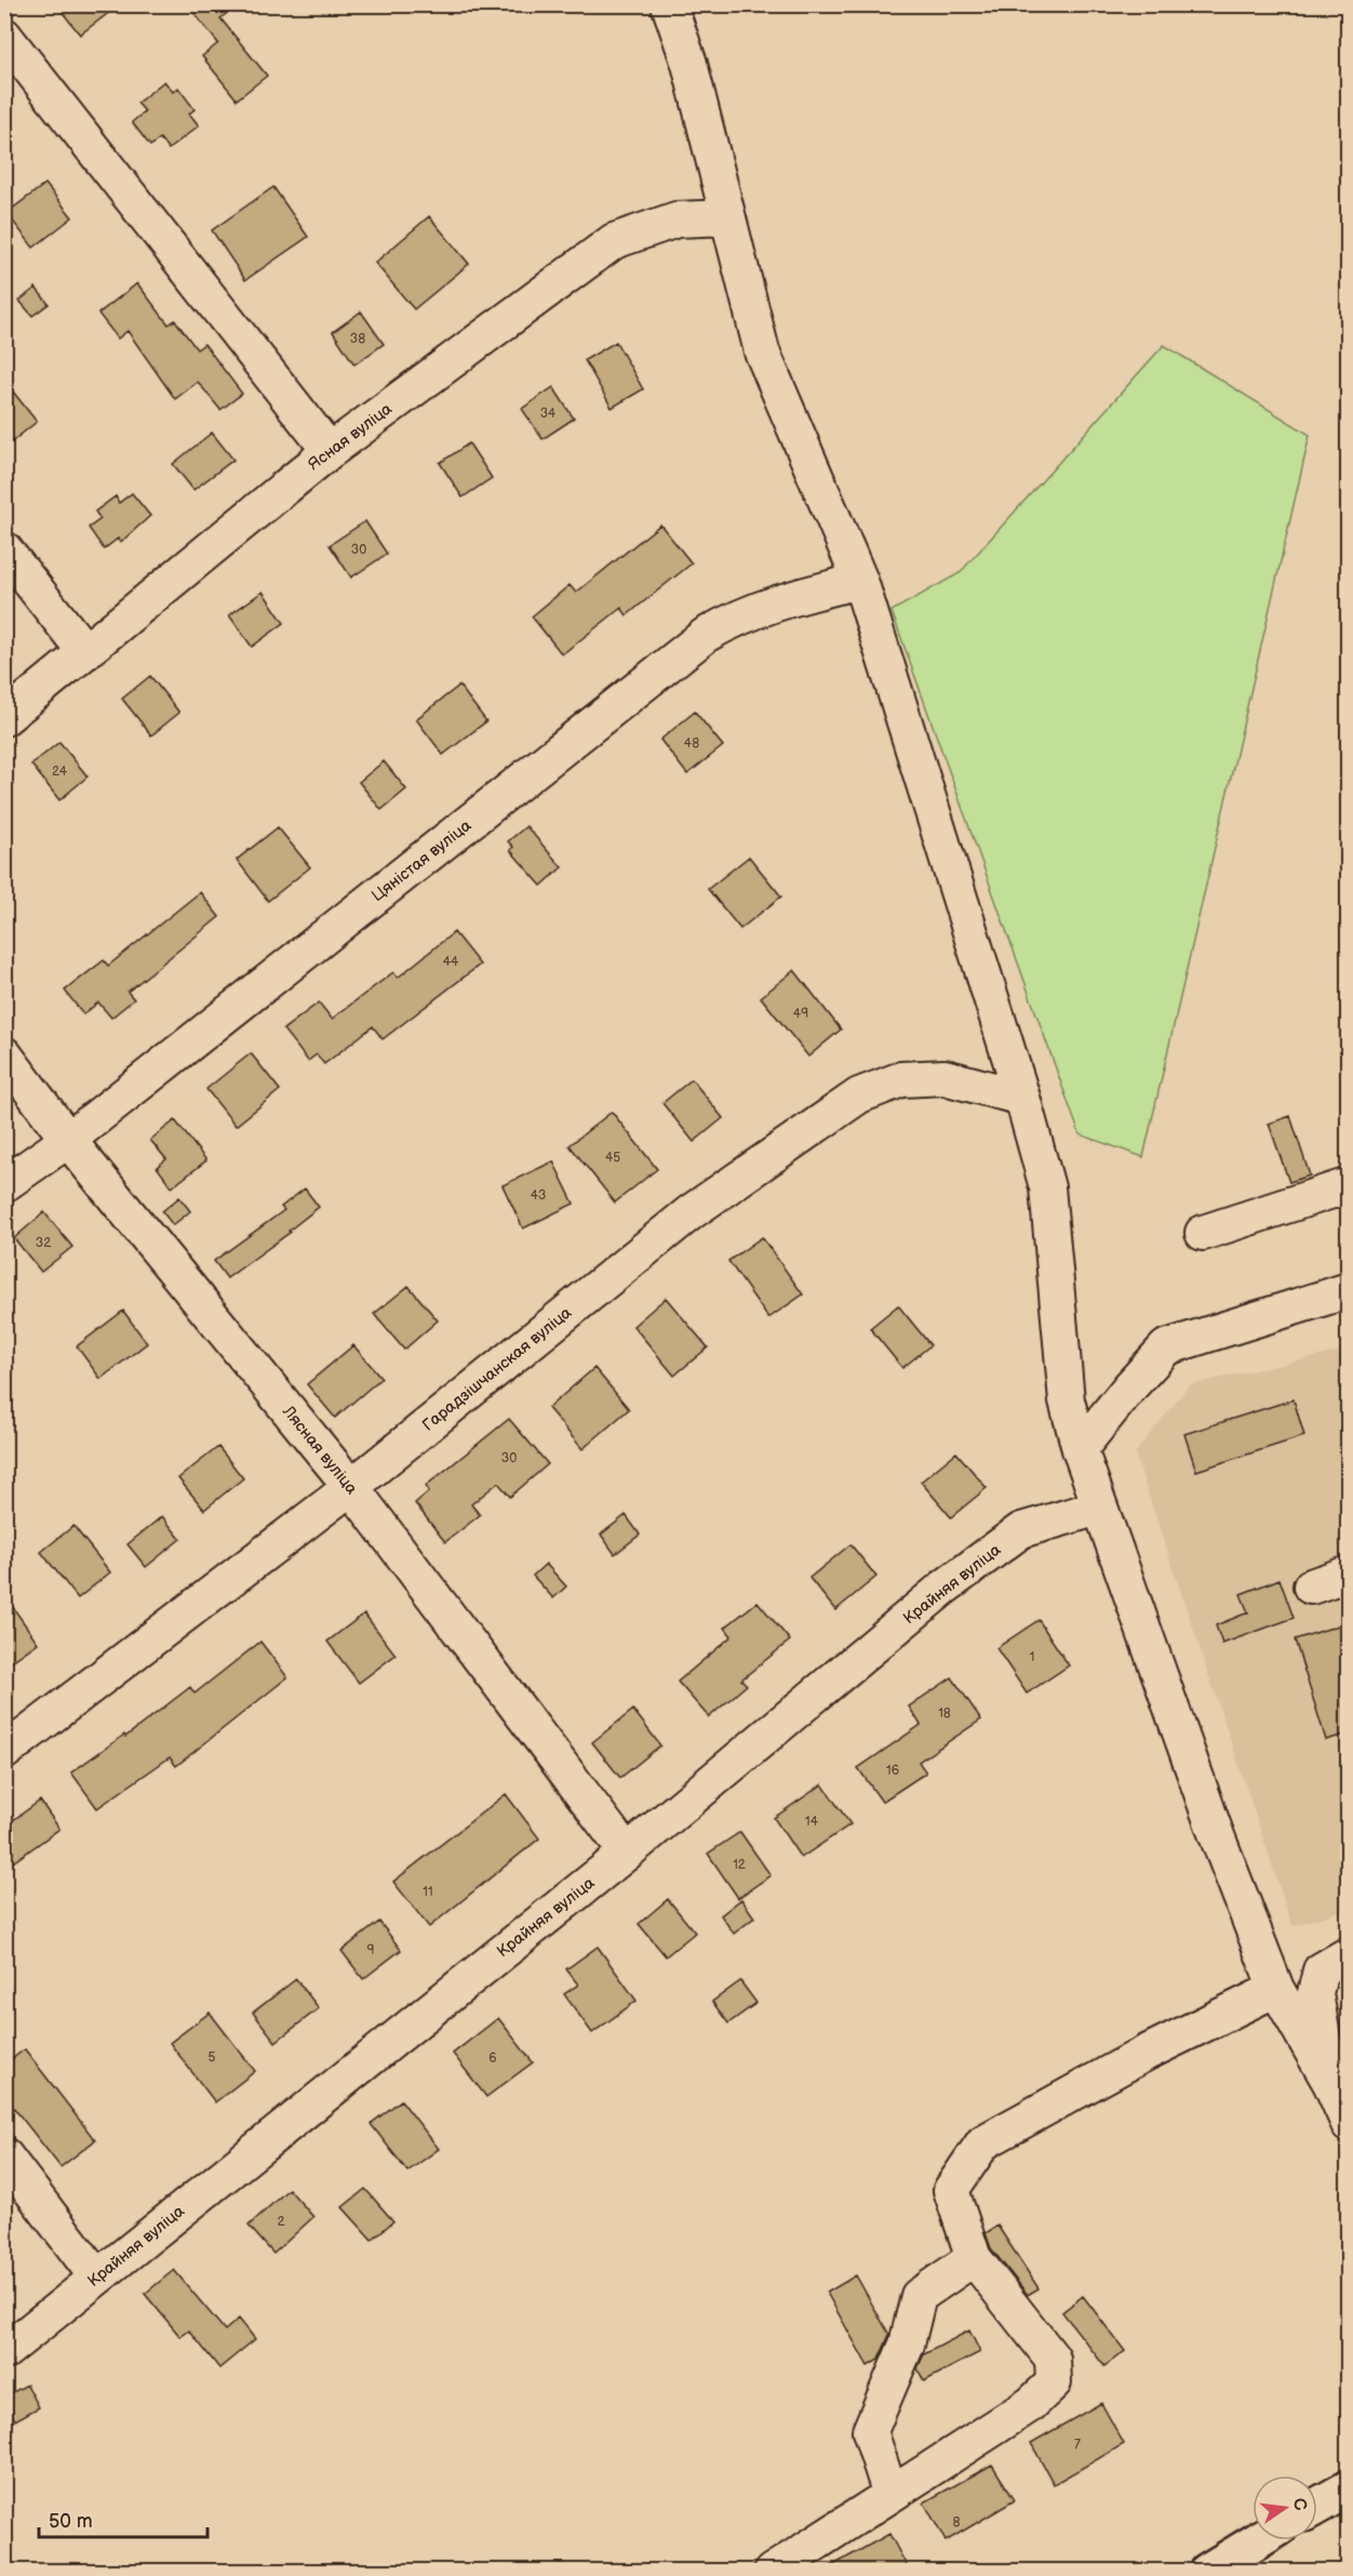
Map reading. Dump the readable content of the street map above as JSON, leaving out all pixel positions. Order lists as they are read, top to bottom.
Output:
{
  "streets": {
    "street": [
      "Ясная вуліца",
      "Цяністая вуліца",
      "Гарадзішчанская вуліца",
      "Лясная вуліца",
      "Крайняя вуліца"
    ]
  },
  "crossings": [
    ["Цяністая вуліца", "Лясная вуліца"],
    ["Гарадзішчанская вуліца", "Лясная вуліца"],
    ["Лясная вуліца", "Крайняя вуліца"]
  ],
  "house_numbers": [
    "38",
    "34",
    "30",
    "48",
    "24",
    "44",
    "49",
    "45",
    "43",
    "32",
    "30",
    "1",
    "18",
    "16",
    "14",
    "12",
    "11",
    "9",
    "5",
    "6",
    "2",
    "7",
    "8"
  ],
  "scale_bar": "50 m",
  "north": "right"
}
